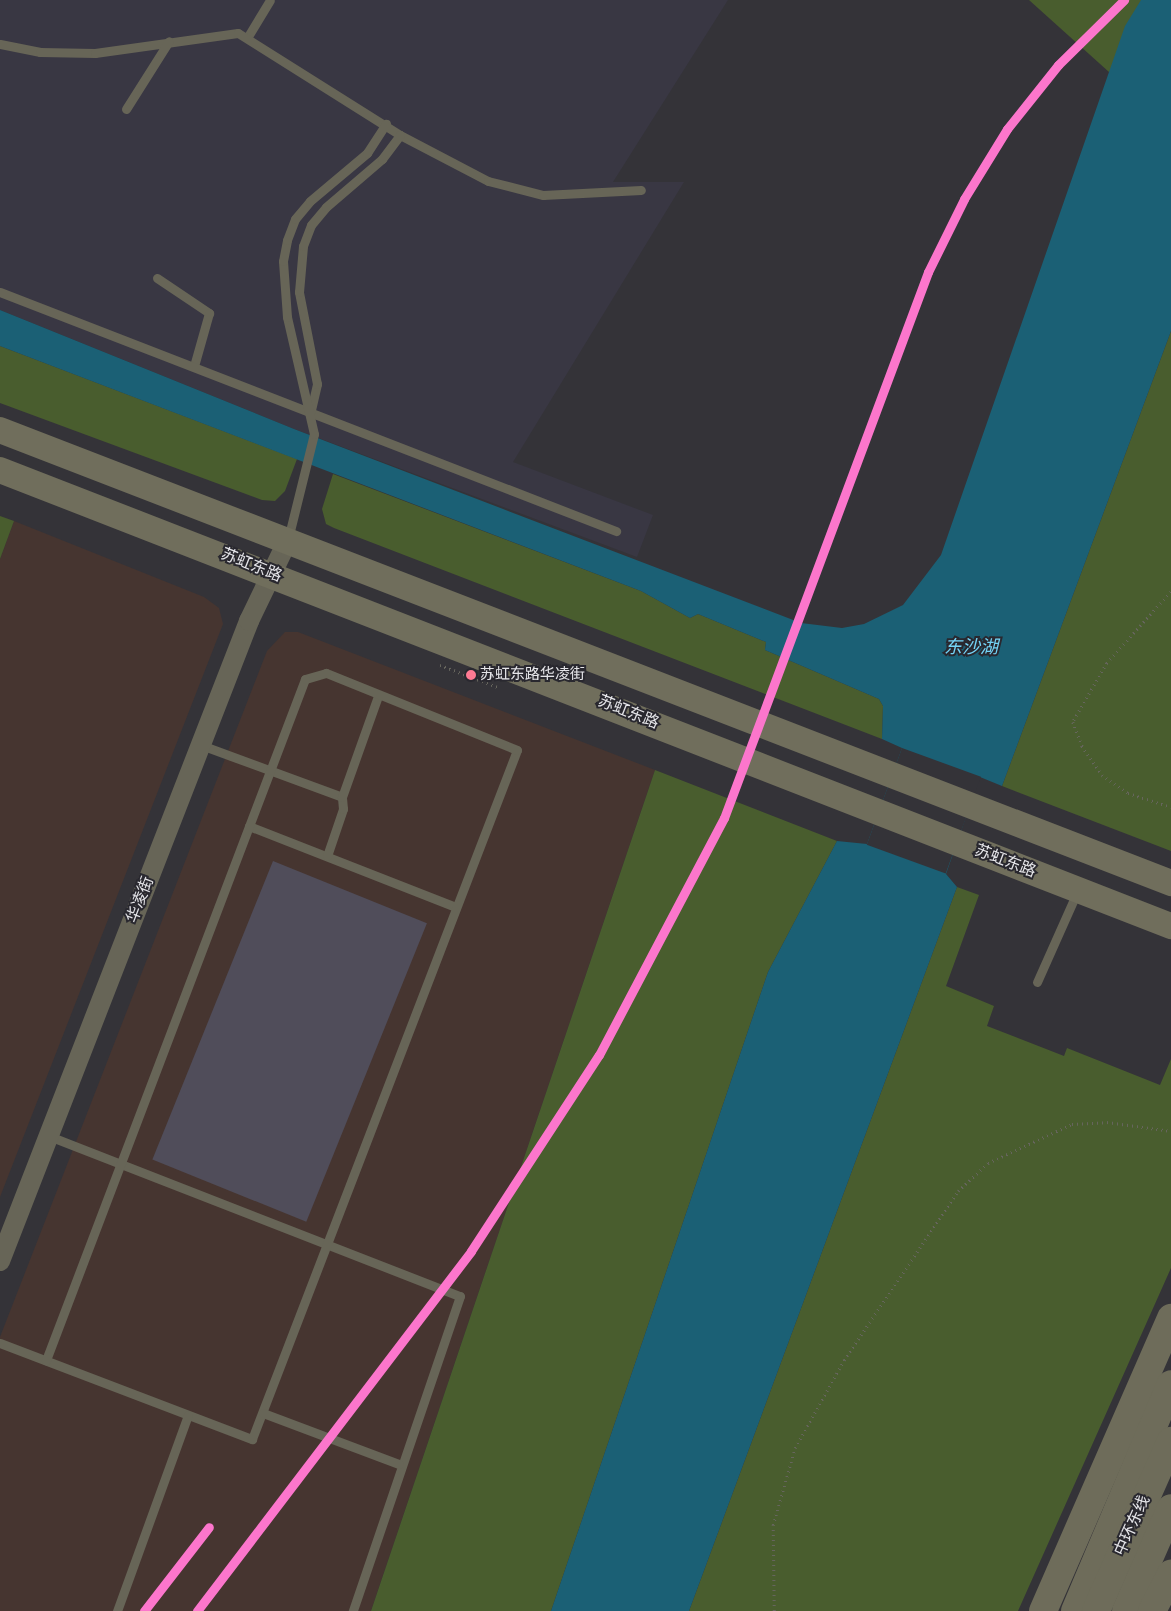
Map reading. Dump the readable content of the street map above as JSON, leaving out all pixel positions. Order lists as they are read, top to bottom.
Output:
{
  "streets": {
    "highway": ["中环东线"],
    "main road": ["苏虹东路"],
    "street": ["华凌街"]
  },
  "crossings": [
    ["苏虹东路", "华凌街"]
  ],
  "water": ["东沙湖"],
  "places": ["苏虹东路华凌街"]
}
